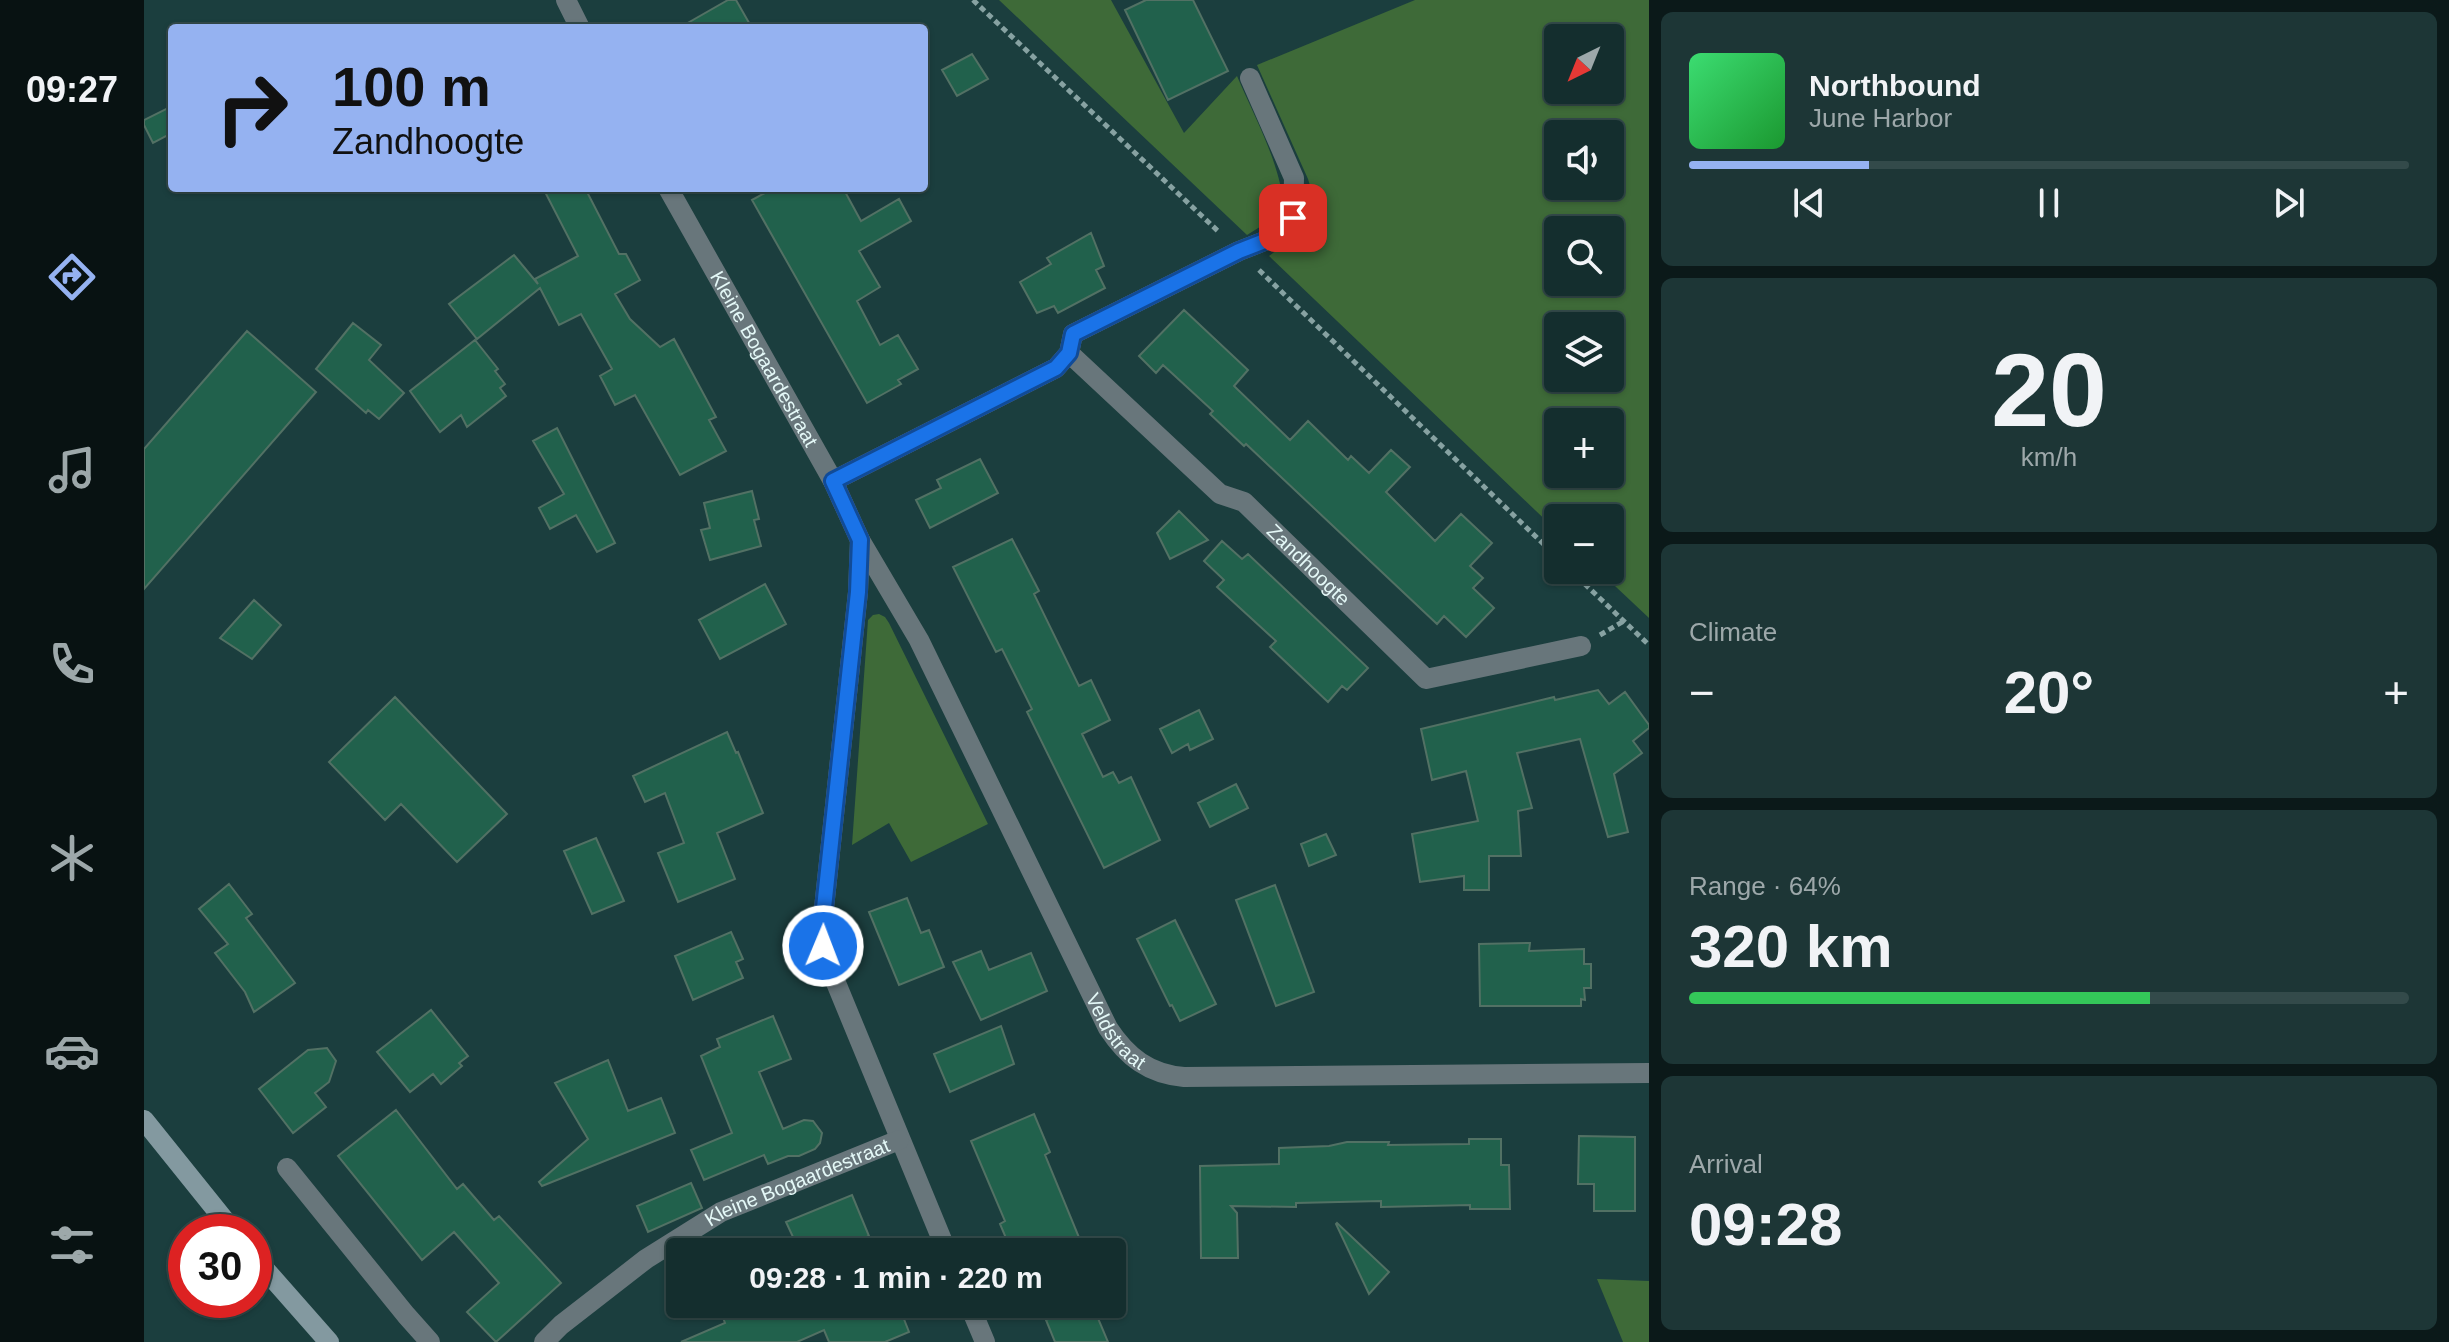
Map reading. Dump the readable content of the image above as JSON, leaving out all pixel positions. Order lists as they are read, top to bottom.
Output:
{
  "streets": {
    "street": ["Kleine Bogaardestraat", "Zandhoogte", "Veldstraat"]
  },
  "crossings": [
    ["Kleine Bogaardestraat", "Veldstraat"]
  ],
  "north": "bottom left",
  "page": {
    "tabs": "09:27",
    "map_buttons": ["+", "−"],
    "turn": ["100 m", "Zandhoogte"],
    "song": ["Northbound", "June Harbor"],
    "tile": [
      ["20", "km/h"],
      "Climate",
      ["Range · 64%", "320 km"],
      ["Arrival", "09:28"]
    ],
    "heat": ["−", "20°", "+"],
    "limit": "30",
    "trip": "09:28 · 1 min · 220 m"
  }
}
